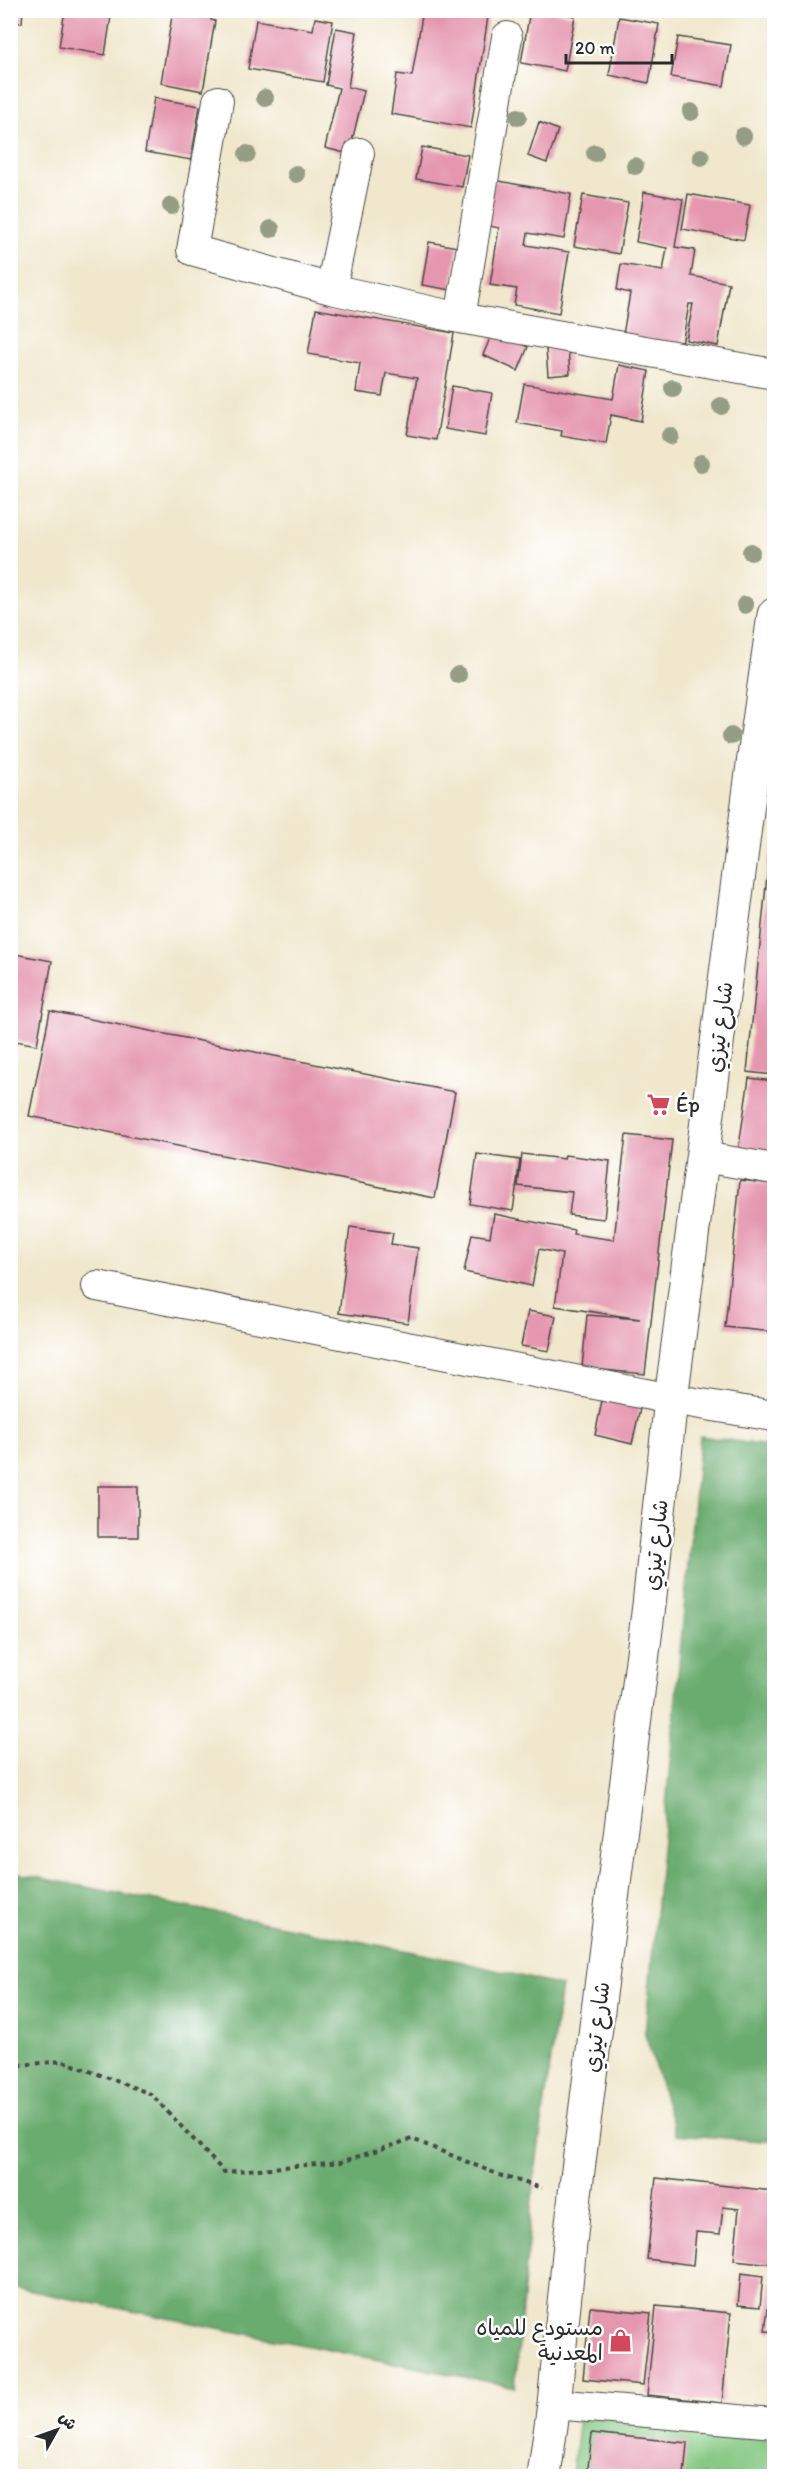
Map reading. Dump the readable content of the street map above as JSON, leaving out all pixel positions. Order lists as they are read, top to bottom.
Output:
{
  "streets": {
    "street": ["شارع تيزي"]
  },
  "places": {
    "supermarket": ["Ép"],
    "shop": ["مستودع للمياه المعدنية"]
  },
  "scale_bar": "20 m",
  "north": "top right"
}
